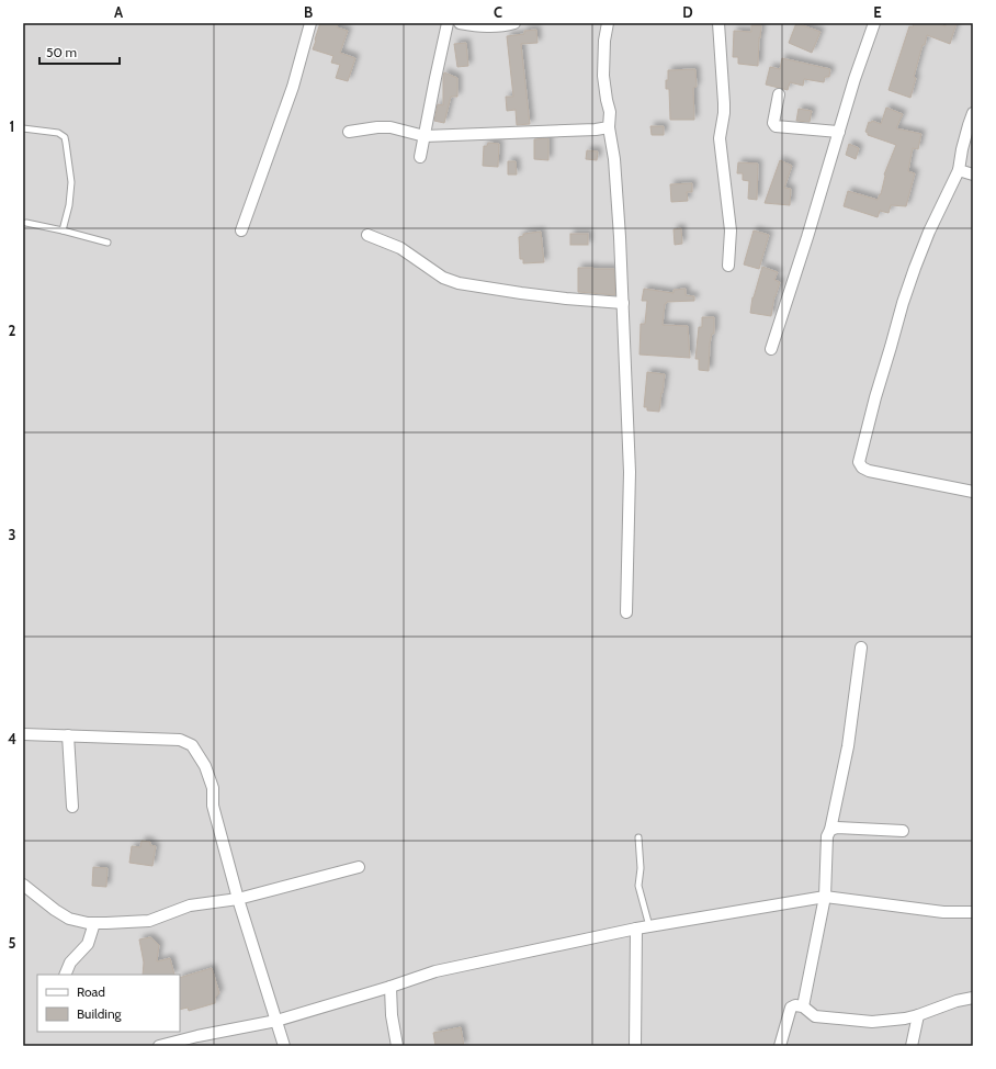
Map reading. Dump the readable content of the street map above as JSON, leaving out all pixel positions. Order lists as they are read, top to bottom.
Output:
{
  "legend": ["Road", "Building"],
  "scale_bar": "50 m",
  "grid": {
    "columns": [
      "A",
      "B",
      "C",
      "D",
      "E"
    ],
    "rows": [
      "1",
      "2",
      "3",
      "4",
      "5"
    ]
  }
}
